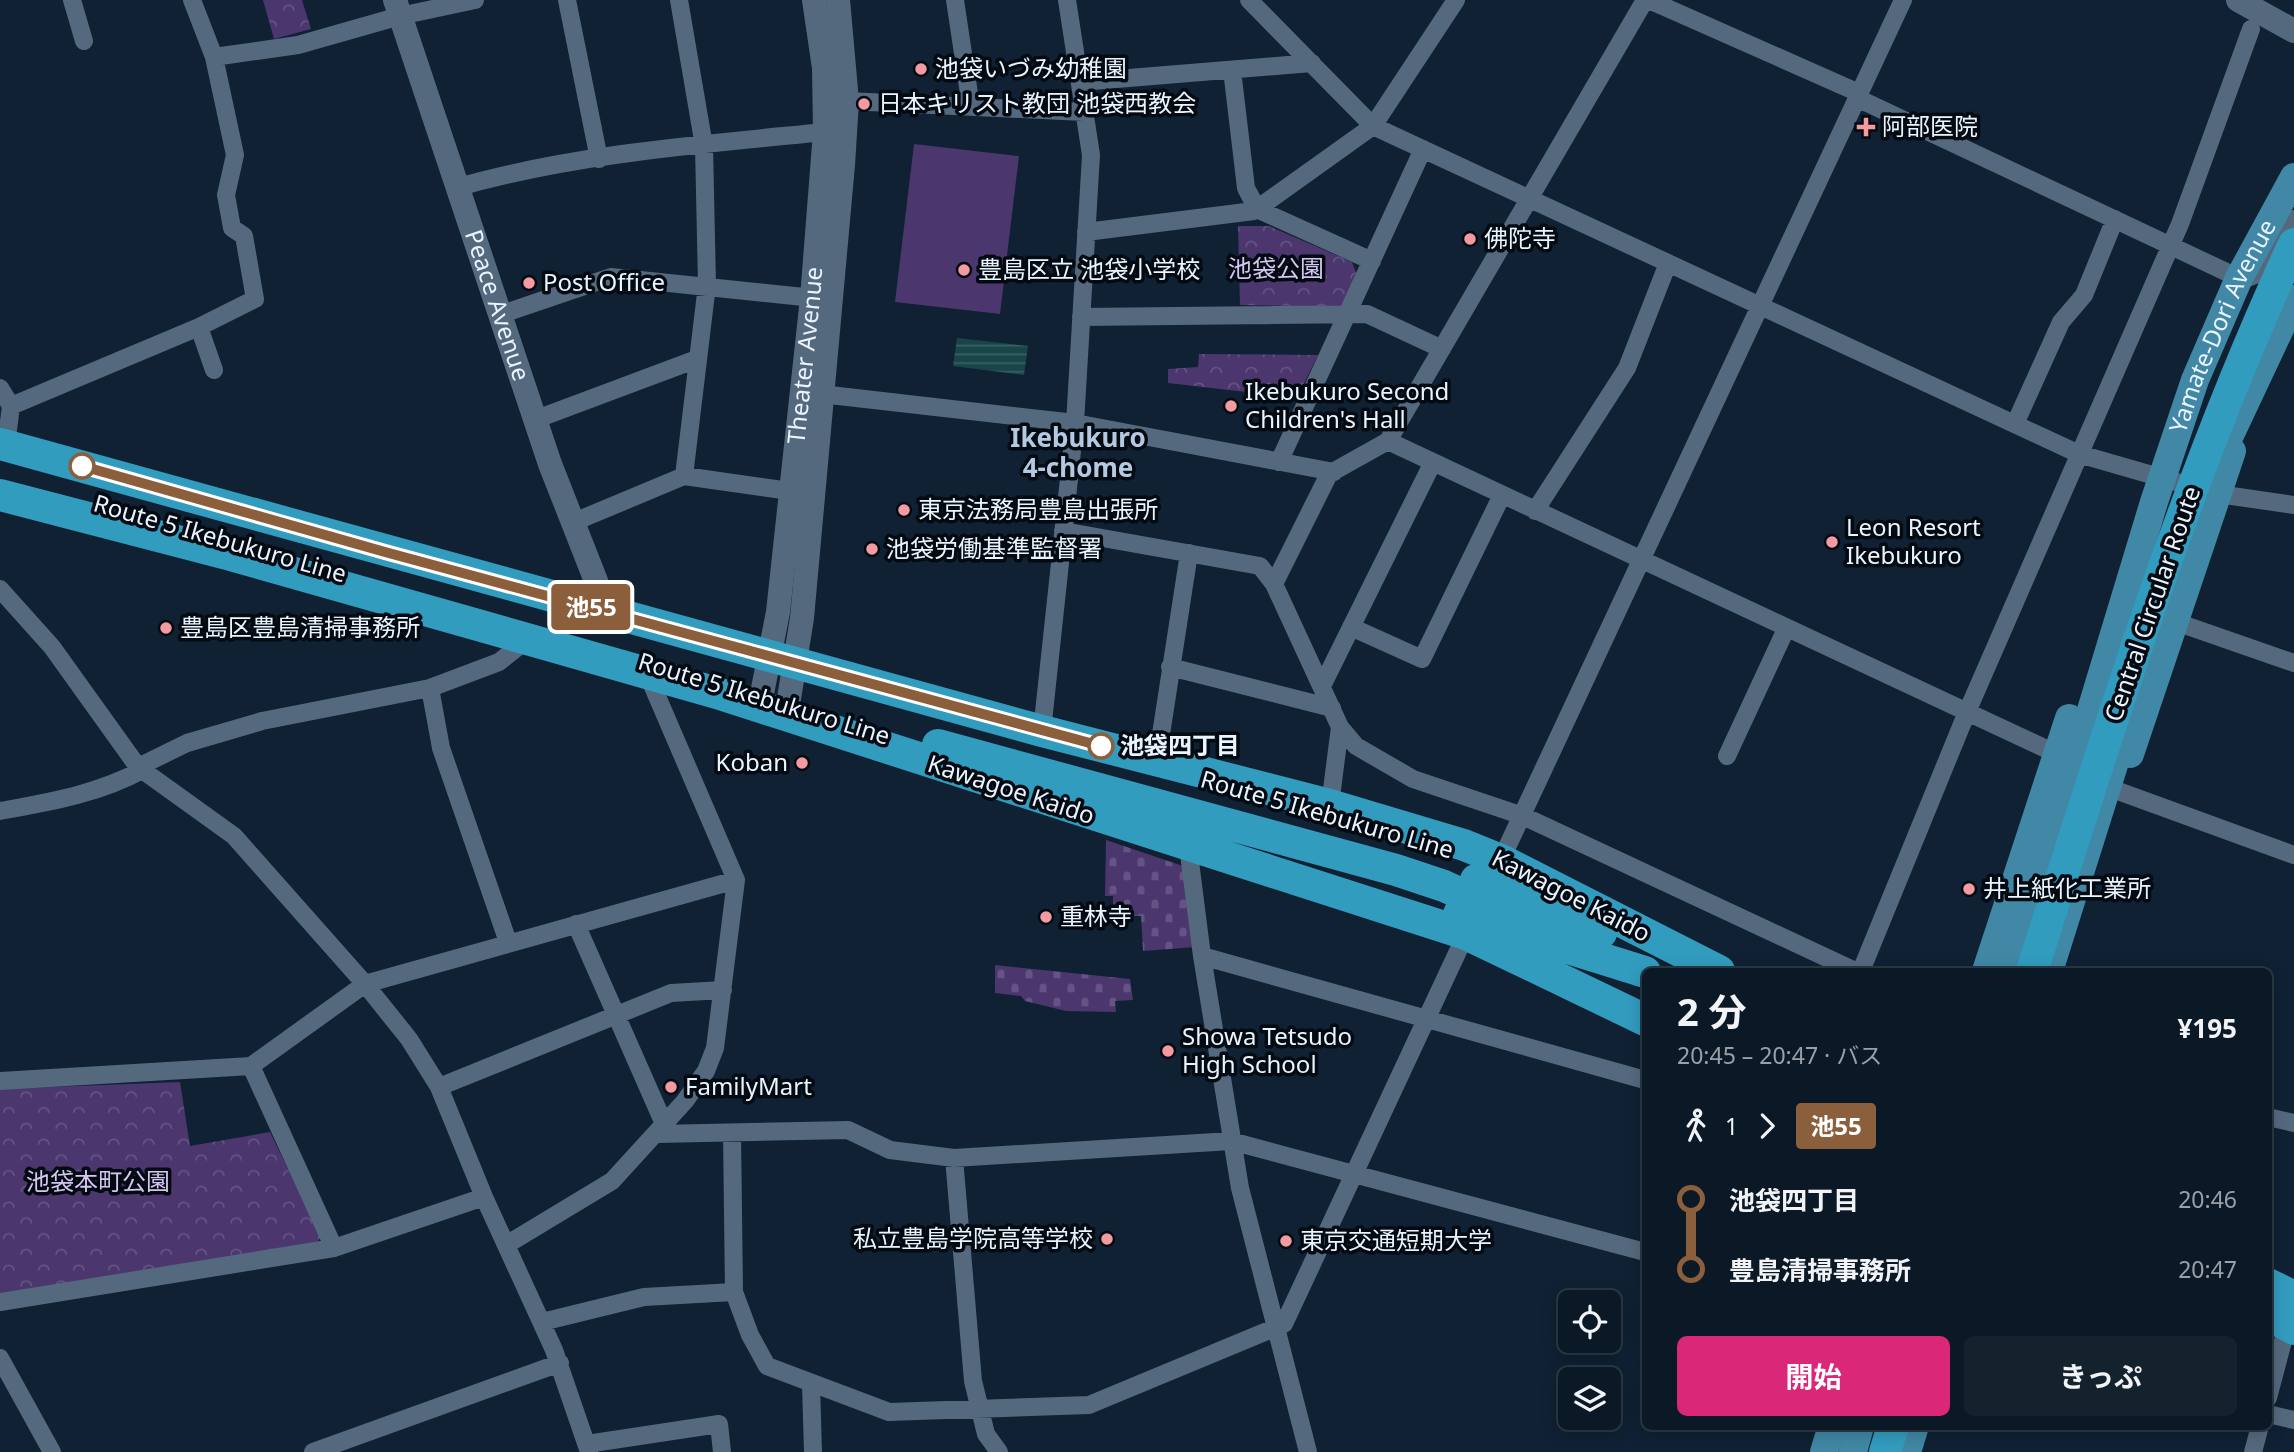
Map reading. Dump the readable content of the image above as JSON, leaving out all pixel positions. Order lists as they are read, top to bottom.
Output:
{
  "streets": {
    "highway": ["Route 5 Ikebukuro Line", "Central Circular Route", "Kawagoe Kaido"],
    "main road": ["Yamate-Dori Avenue"],
    "street": ["Peace Avenue", "Theater Avenue"]
  },
  "crossings": [
    ["Peace Avenue", "Kawagoe Kaido"],
    ["Theater Avenue", "Kawagoe Kaido"],
    ["Route 5 Ikebukuro Line", "Kawagoe Kaido"]
  ],
  "districts": ["Ikebukuro 4-chome"],
  "parks": ["池袋公園", "池袋本町公園"],
  "places": {
    "other": [
      "池袋いづみ幼稚園",
      "日本キリスト教団 池袋西教会",
      "佛陀寺",
      "豊島区立 池袋小学校",
      "Post Office",
      "Ikebukuro Second Children's Hall",
      "東京法務局豊島出張所",
      "Leon Resort Ikebukuro",
      "池袋労働基準監督署",
      "豊島区豊島清掃事務所",
      "池袋四丁目",
      "Koban",
      "井上紙化工業所",
      "重林寺",
      "Showa Tetsudo High School",
      "FamilyMart",
      "私立豊島学院高等学校",
      "東京交通短期大学"
    ],
    "health": ["阿部医院"]
  },
  "lines": ["bus line 池55"],
  "page": {
    "on_map": "池55",
    "heading": ["2 分", "20:45 – 20:47 · バス", "¥195"],
    "legs": ["1", "池55"],
    "list": [
      {
        "name": "池袋四丁目",
        "value": "20:46"
      },
      {
        "name": "豊島清掃事務所",
        "value": "20:47"
      }
    ],
    "buttons": ["開始", "きっぷ"]
  }
}
